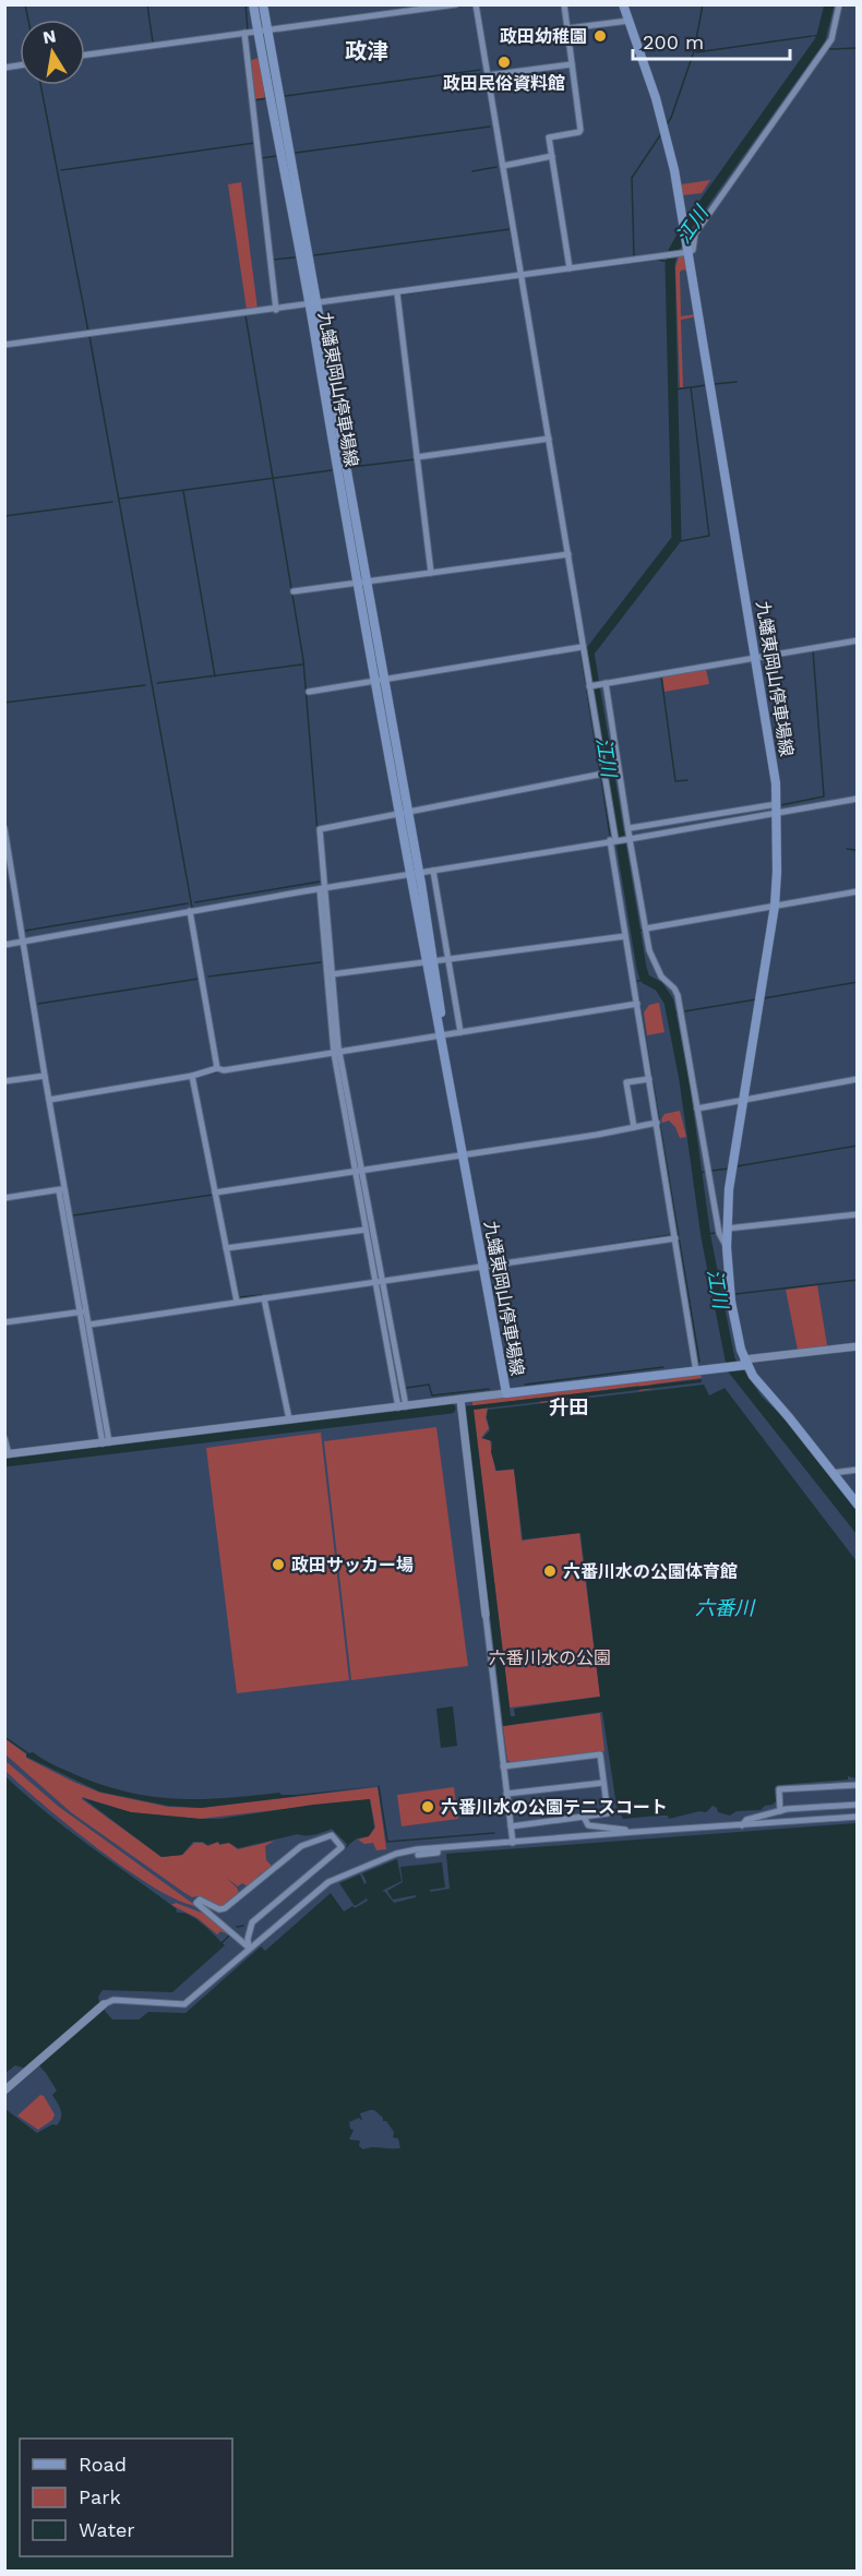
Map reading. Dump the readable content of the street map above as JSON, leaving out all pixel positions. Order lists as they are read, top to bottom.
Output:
{
  "streets": {
    "main road": ["九蟠東岡山停車場線"]
  },
  "districts": ["政津", "升田"],
  "water": ["江川", "六番川"],
  "parks": ["六番川水の公園"],
  "places": [
    "政田幼稚園",
    "政田民俗資料館",
    "政田サッカー場",
    "六番川水の公園体育館",
    "六番川水の公園テニスコート"
  ],
  "legend": ["Road", "Park", "Water"],
  "scale_bar": "200 m",
  "north": "top"
}
